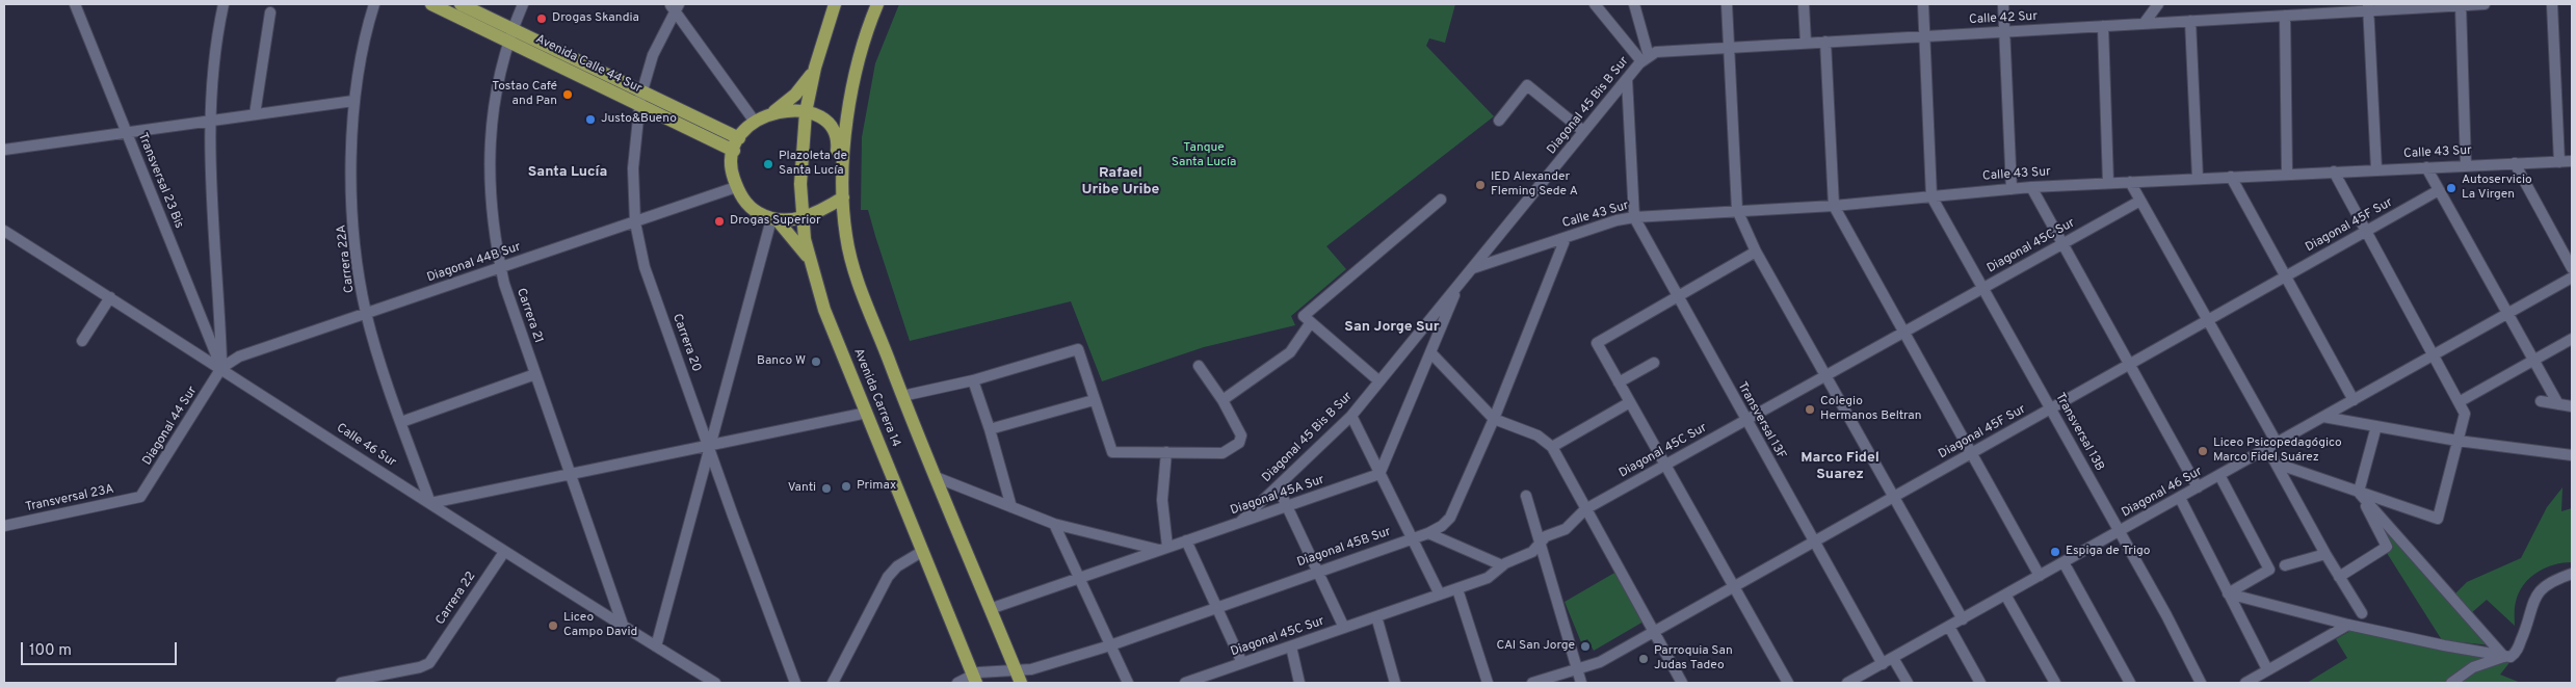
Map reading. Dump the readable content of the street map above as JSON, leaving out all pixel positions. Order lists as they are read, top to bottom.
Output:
{
  "streets": {
    "main road": ["Avenida Calle 44 Sur", "Avenida Carrera 14"],
    "street": [
      "Calle 42 Sur",
      "Diagonal 45 Bis B Sur",
      "Calle 43 Sur",
      "Transversal 23 Bis",
      "Diagonal 45F Sur",
      "Diagonal 45C Sur",
      "Carrera 22A",
      "Diagonal 44B Sur",
      "Carrera 21",
      "Carrera 20",
      "Transversal 13F",
      "Diagonal 44 Sur",
      "Transversal 13B",
      "Calle 46 Sur",
      "Diagonal 46 Sur",
      "Diagonal 45A Sur",
      "Transversal 23A",
      "Diagonal 45B Sur",
      "Carrera 22"
    ]
  },
  "crossings": [
    ["Calle 42 Sur", "Diagonal 45 Bis B Sur"],
    ["Avenida Calle 44 Sur", "Carrera 21"],
    ["Avenida Calle 44 Sur", "Carrera 20"],
    ["Diagonal 45 Bis B Sur", "Calle 43 Sur"],
    ["Diagonal 45 Bis B Sur", "Diagonal 45A Sur"],
    ["Calle 43 Sur", "Transversal 13F"],
    ["Calle 43 Sur", "Transversal 13B"],
    ["Calle 43 Sur", "Diagonal 45B Sur"],
    ["Transversal 23 Bis", "Diagonal 44B Sur"],
    ["Transversal 23 Bis", "Diagonal 44 Sur"],
    ["Transversal 23 Bis", "Calle 46 Sur"],
    ["Diagonal 45F Sur", "Transversal 13F"],
    ["Diagonal 45F Sur", "Transversal 13B"],
    ["Diagonal 45C Sur", "Transversal 13F"],
    ["Diagonal 45C Sur", "Transversal 13B"],
    ["Carrera 22A", "Diagonal 44B Sur"],
    ["Carrera 22A", "Calle 46 Sur"],
    ["Diagonal 44B Sur", "Carrera 21"],
    ["Diagonal 44B Sur", "Carrera 20"],
    ["Diagonal 44B Sur", "Diagonal 44 Sur"],
    ["Diagonal 44B Sur", "Calle 46 Sur"],
    ["Carrera 21", "Calle 46 Sur"],
    ["Avenida Carrera 14", "Diagonal 45A Sur"],
    ["Avenida Carrera 14", "Diagonal 45B Sur"],
    ["Transversal 13F", "Diagonal 46 Sur"],
    ["Diagonal 44 Sur", "Calle 46 Sur"],
    ["Diagonal 44 Sur", "Transversal 23A"],
    ["Transversal 13B", "Diagonal 46 Sur"],
    ["Calle 46 Sur", "Carrera 22"]
  ],
  "districts": [
    "Santa Lucía",
    "Rafael Uribe Uribe",
    "San Jorge Sur",
    "Marco Fidel Suarez"
  ],
  "parks": ["Tanque Santa Lucía"],
  "places": [
    "Drogas Skandia",
    "Tostao Café and Pan",
    "Justo&Bueno",
    "Plazoleta de Santa Lucía",
    "IED Alexander Fleming Sede A",
    "Autoservicio La Virgen",
    "Drogas Superior",
    "Banco W",
    "Colegio Hermanos Beltran",
    "Liceo Psicopedagógico Marco Fidel Suárez",
    "Primax",
    "Vanti",
    "Espiga de Trigo",
    "Liceo Campo David",
    "CAI San Jorge",
    "Parroquia San Judas Tadeo"
  ],
  "scale_bar": "100 m"
}
